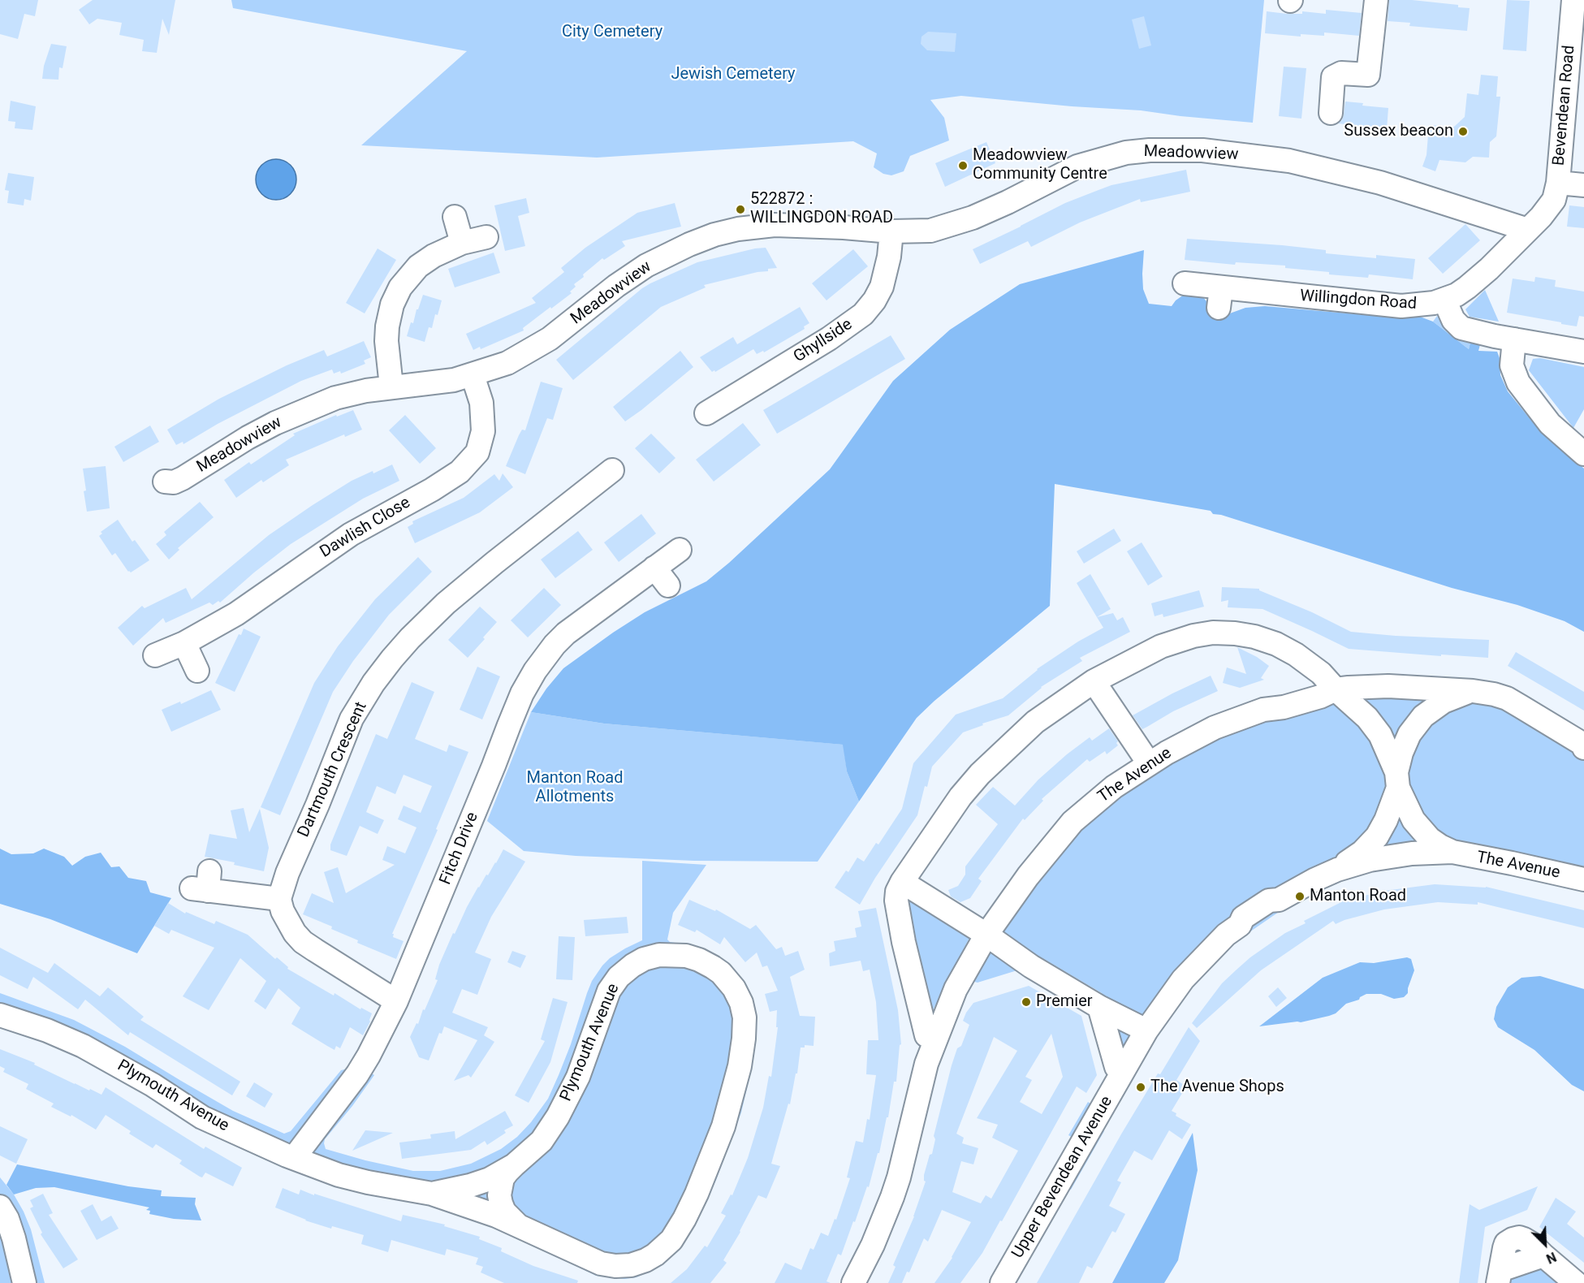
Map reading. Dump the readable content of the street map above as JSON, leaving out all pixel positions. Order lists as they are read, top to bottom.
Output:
{
  "streets": {
    "street": [
      "Bevendean Road",
      "Meadowview",
      "Willingdon Road",
      "Ghyllside",
      "Dawlish Close",
      "Dartmouth Crescent",
      "The Avenue",
      "Fitch Drive",
      "Plymouth Avenue",
      "Upper Bevendean Avenue"
    ]
  },
  "crossings": [
    ["Bevendean Road", "Willingdon Road"],
    ["Meadowview", "Willingdon Road"],
    ["Meadowview", "Ghyllside"],
    ["Meadowview", "Dawlish Close"],
    ["The Avenue", "Upper Bevendean Avenue"],
    ["Fitch Drive", "Plymouth Avenue"]
  ],
  "parks": ["City Cemetery", "Jewish Cemetery", "Manton Road Allotments"],
  "places": [
    "Sussex beacon",
    "Meadowview Community Centre",
    "522872 : WILLINGDON ROAD",
    "Manton Road",
    "Premier",
    "The Avenue Shops"
  ],
  "north": "bottom right"
}
